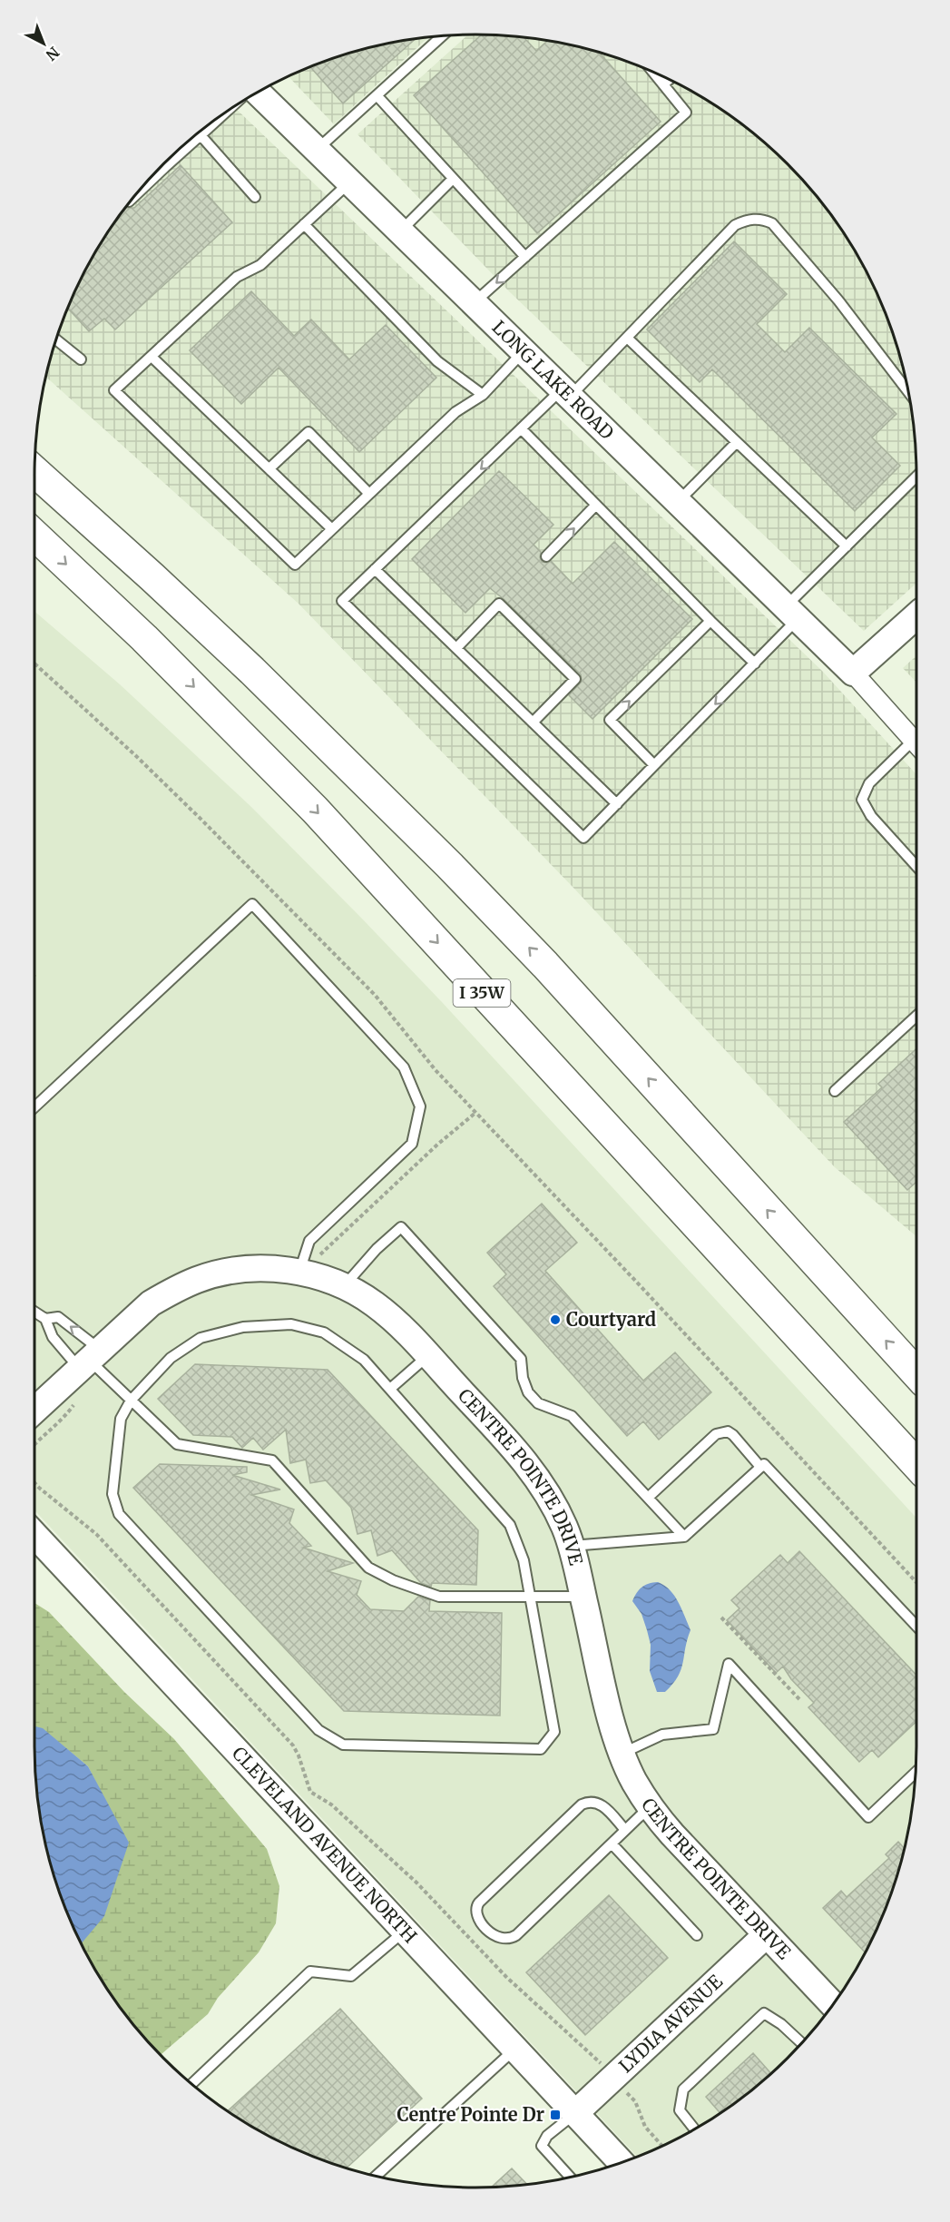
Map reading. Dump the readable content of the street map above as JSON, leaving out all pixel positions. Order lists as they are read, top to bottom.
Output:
{
  "streets": {
    "highway": ["I 35W"],
    "street": [
      "LONG LAKE ROAD",
      "CENTRE POINTE DRIVE",
      "CLEVELAND AVENUE NORTH",
      "LYDIA AVENUE"
    ]
  },
  "crossings": [
    ["CENTRE POINTE DRIVE", "LYDIA AVENUE"],
    ["CLEVELAND AVENUE NORTH", "LYDIA AVENUE"]
  ],
  "places": {
    "other": ["Courtyard"],
    "transit": ["Centre Pointe Dr"]
  },
  "north": "bottom right"
}
